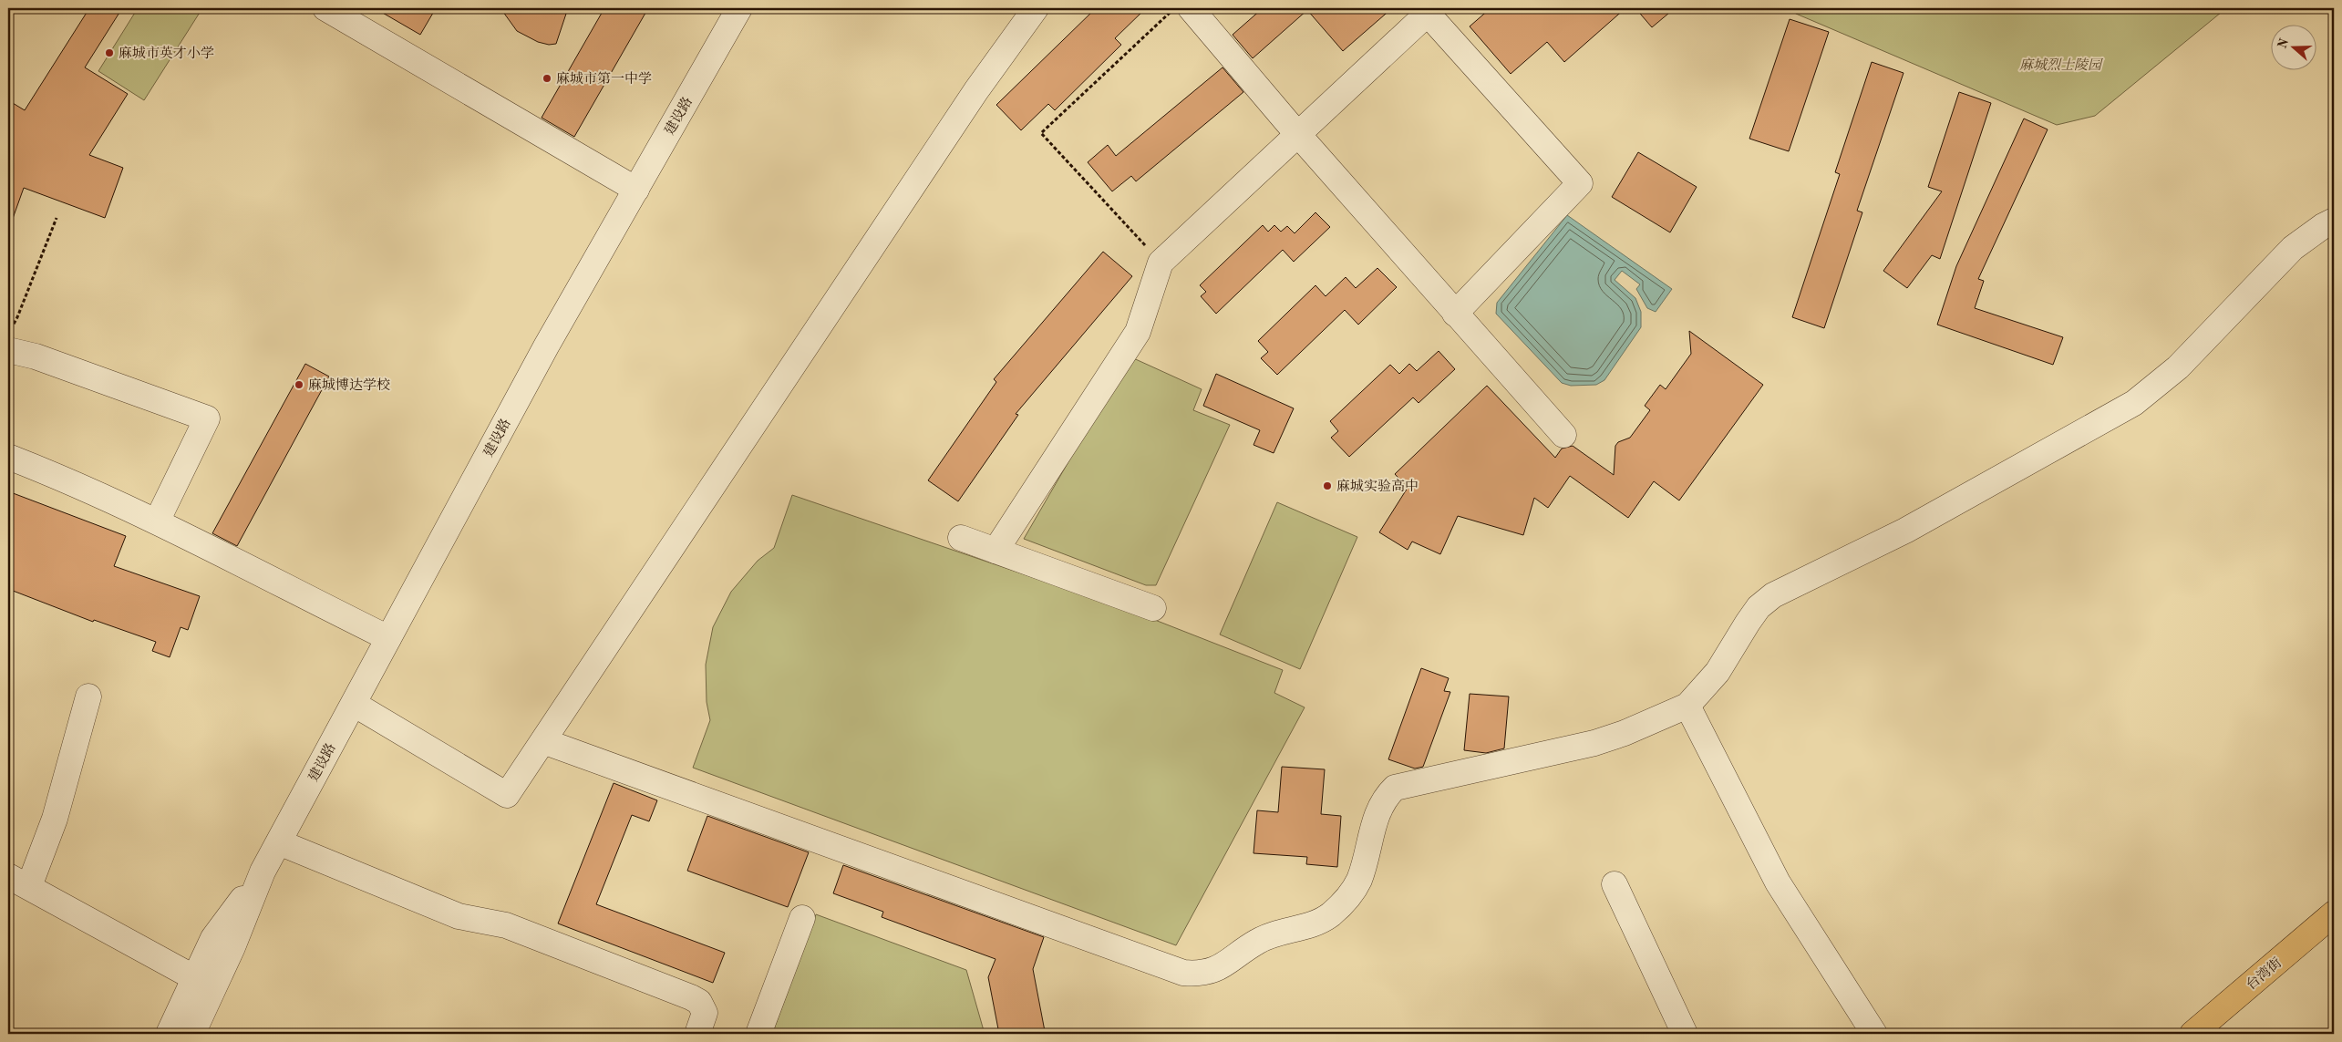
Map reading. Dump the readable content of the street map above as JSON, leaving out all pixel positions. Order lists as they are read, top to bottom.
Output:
{
  "streets": {
    "main road": ["台湾街"],
    "street": ["建设路"]
  },
  "parks": ["麻城烈士陵园"],
  "places": [
    "麻城市英才小学",
    "麻城市第一中学",
    "麻城博达学校",
    "麻城实验高中"
  ],
  "north": "left"
}
